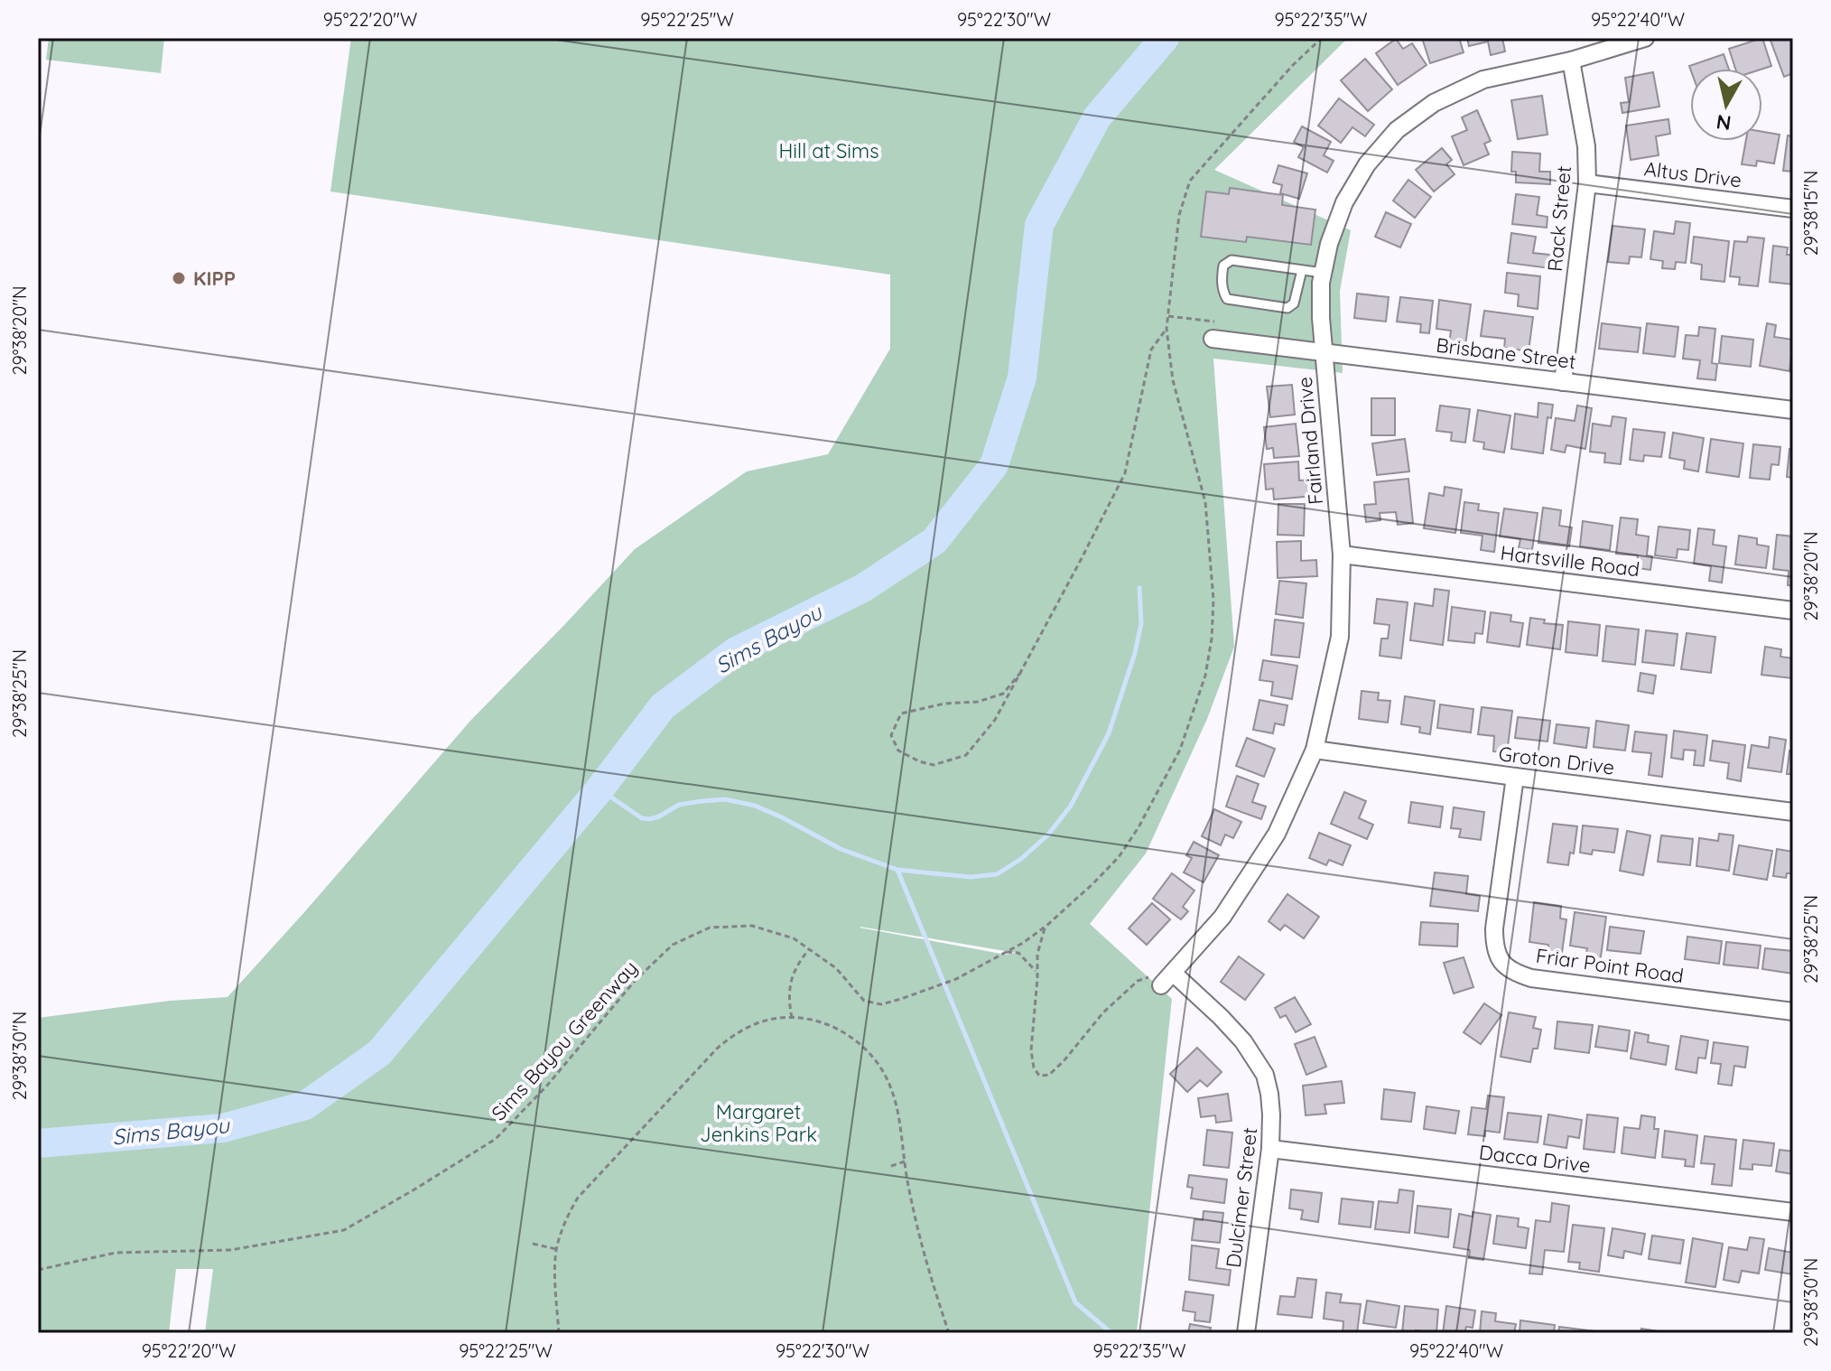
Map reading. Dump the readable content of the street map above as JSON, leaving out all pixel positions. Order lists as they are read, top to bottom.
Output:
{
  "streets": {
    "street": [
      "Altus Drive",
      "Rack Street",
      "Brisbane Street",
      "Fairland Drive",
      "Hartsville Road",
      "Groton Drive",
      "Friar Point Road",
      "Dacca Drive",
      "Dulcimer Street"
    ],
    "path": ["Sims Bayou Greenway"]
  },
  "crossings": [
    ["Altus Drive", "Rack Street"],
    ["Rack Street", "Brisbane Street"],
    ["Rack Street", "Fairland Drive"],
    ["Brisbane Street", "Fairland Drive"],
    ["Fairland Drive", "Hartsville Road"],
    ["Fairland Drive", "Groton Drive"],
    ["Fairland Drive", "Dulcimer Street"],
    ["Groton Drive", "Friar Point Road"],
    ["Dacca Drive", "Dulcimer Street"]
  ],
  "water": ["Sims Bayou"],
  "parks": ["Hill at Sims", "Margaret Jenkins Park"],
  "places": ["KIPP"],
  "north": "bottom",
  "coordinates": [
    "95°22'20\"W",
    "95°22'25\"W",
    "95°22'30\"W",
    "95°22'35\"W",
    "95°22'40\"W",
    "29°38'15\"N",
    "29°38'20\"N",
    "29°38'25\"N",
    "29°38'30\"N"
  ]
}
